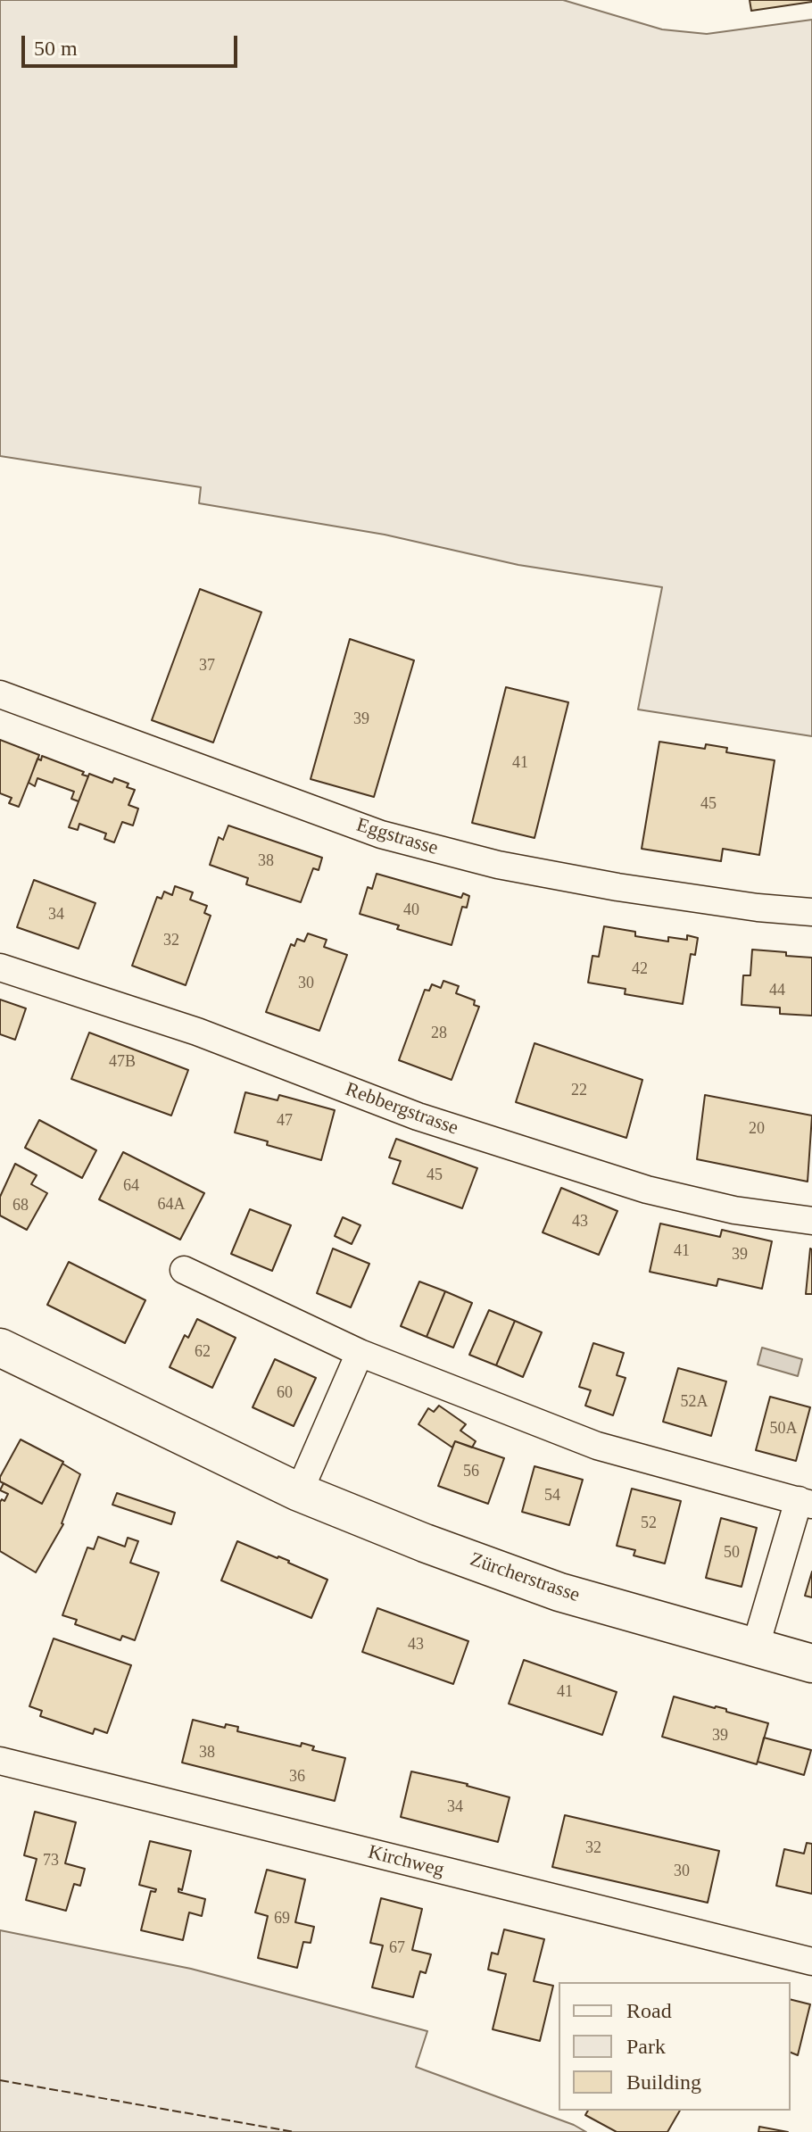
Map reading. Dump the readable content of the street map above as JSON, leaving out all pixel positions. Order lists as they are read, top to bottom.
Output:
{
  "streets": {
    "main road": ["Zürcherstrasse"],
    "street": ["Eggstrasse", "Rebbergstrasse", "Kirchweg"]
  },
  "house_numbers": [
    "37",
    "39",
    "41",
    "45",
    "38",
    "40",
    "34",
    "32",
    "42",
    "30",
    "44",
    "28",
    "47B",
    "22",
    "47",
    "20",
    "45",
    "64",
    "64A",
    "68",
    "43",
    "41",
    "39",
    "62",
    "60",
    "52A",
    "50A",
    "56",
    "54",
    "52",
    "50",
    "43",
    "41",
    "39",
    "38",
    "36",
    "34",
    "32",
    "73",
    "30",
    "69",
    "67"
  ],
  "legend": ["Road", "Park", "Building"],
  "scale_bar": "50 m"
}
